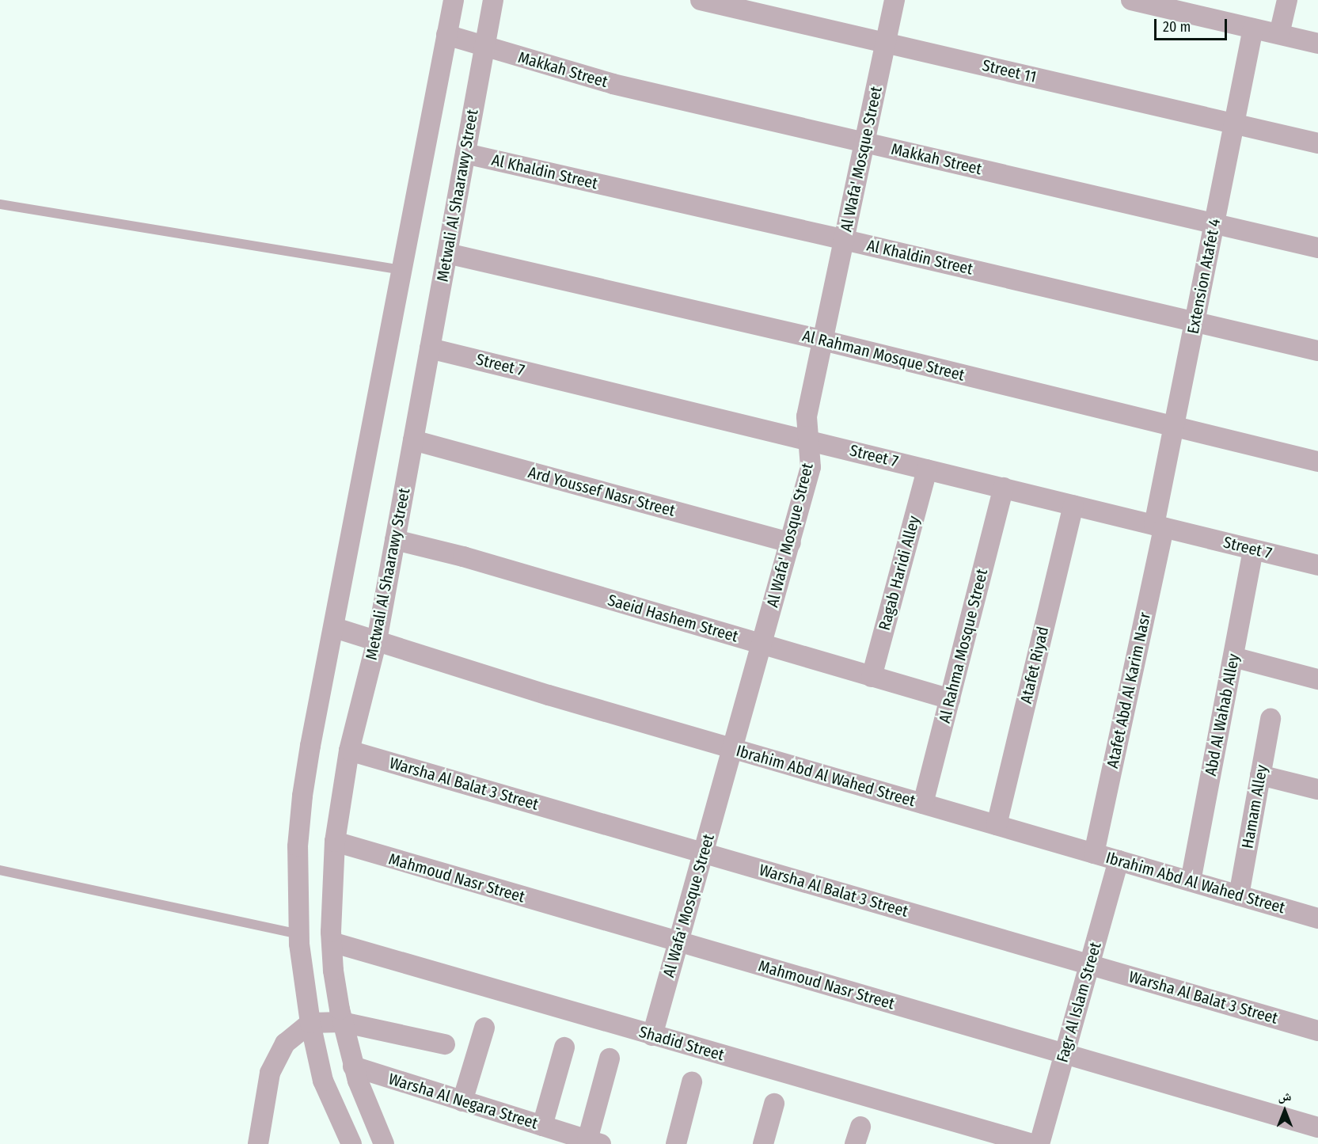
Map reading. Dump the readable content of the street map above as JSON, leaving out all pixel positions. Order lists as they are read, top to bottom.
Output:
{
  "streets": {
    "street": [
      "Makkah Street",
      "Street 11",
      "Al Wafa' Mosque Street",
      "Al Khaldin Street",
      "Metwali Al Shaarawy Street",
      "Extension Atafet 4",
      "Al Rahman Mosque Street",
      "Street 7",
      "Ard Youssef Nasr Street",
      "Ragab Haridi Alley",
      "Saeid Hashem Street",
      "Al Rahma Mosque Street",
      "Atafet Riyad",
      "Atafet Abd Al Karim Nasr",
      "Abd Al Wahab Alley",
      "Ibrahim Abd Al Wahed Street",
      "Warsha Al Balat 3 Street",
      "Hamam Alley",
      "Mahmoud Nasr Street",
      "Fagr Al Islam Street",
      "Shadid Street",
      "Warsha Al Negara Street"
    ]
  },
  "crossings": [
    ["Makkah Street", "Al Wafa' Mosque Street"],
    ["Makkah Street", "Metwali Al Shaarawy Street"],
    ["Makkah Street", "Extension Atafet 4"],
    ["Street 11", "Al Wafa' Mosque Street"],
    ["Street 11", "Extension Atafet 4"],
    ["Al Wafa' Mosque Street", "Al Khaldin Street"],
    ["Al Wafa' Mosque Street", "Al Rahman Mosque Street"],
    ["Al Wafa' Mosque Street", "Street 7"],
    ["Al Wafa' Mosque Street", "Ard Youssef Nasr Street"],
    ["Al Wafa' Mosque Street", "Saeid Hashem Street"],
    ["Al Wafa' Mosque Street", "Ibrahim Abd Al Wahed Street"],
    ["Al Wafa' Mosque Street", "Warsha Al Balat 3 Street"],
    ["Al Wafa' Mosque Street", "Mahmoud Nasr Street"],
    ["Al Wafa' Mosque Street", "Shadid Street"],
    ["Al Khaldin Street", "Metwali Al Shaarawy Street"],
    ["Al Khaldin Street", "Extension Atafet 4"],
    ["Metwali Al Shaarawy Street", "Al Rahman Mosque Street"],
    ["Metwali Al Shaarawy Street", "Street 7"],
    ["Metwali Al Shaarawy Street", "Ard Youssef Nasr Street"],
    ["Metwali Al Shaarawy Street", "Saeid Hashem Street"],
    ["Metwali Al Shaarawy Street", "Ibrahim Abd Al Wahed Street"],
    ["Metwali Al Shaarawy Street", "Warsha Al Balat 3 Street"],
    ["Metwali Al Shaarawy Street", "Mahmoud Nasr Street"],
    ["Metwali Al Shaarawy Street", "Shadid Street"],
    ["Metwali Al Shaarawy Street", "Warsha Al Negara Street"],
    ["Extension Atafet 4", "Al Rahman Mosque Street"],
    ["Extension Atafet 4", "Street 7"],
    ["Extension Atafet 4", "Atafet Abd Al Karim Nasr"],
    ["Street 7", "Ragab Haridi Alley"],
    ["Street 7", "Al Rahma Mosque Street"],
    ["Street 7", "Atafet Riyad"],
    ["Street 7", "Atafet Abd Al Karim Nasr"],
    ["Street 7", "Abd Al Wahab Alley"],
    ["Ragab Haridi Alley", "Saeid Hashem Street"],
    ["Saeid Hashem Street", "Al Rahma Mosque Street"],
    ["Al Rahma Mosque Street", "Ibrahim Abd Al Wahed Street"],
    ["Atafet Riyad", "Ibrahim Abd Al Wahed Street"],
    ["Atafet Abd Al Karim Nasr", "Ibrahim Abd Al Wahed Street"],
    ["Abd Al Wahab Alley", "Ibrahim Abd Al Wahed Street"],
    ["Ibrahim Abd Al Wahed Street", "Hamam Alley"],
    ["Ibrahim Abd Al Wahed Street", "Fagr Al Islam Street"],
    ["Warsha Al Balat 3 Street", "Fagr Al Islam Street"],
    ["Mahmoud Nasr Street", "Fagr Al Islam Street"]
  ],
  "scale_bar": "20 m",
  "north": "top"
}
